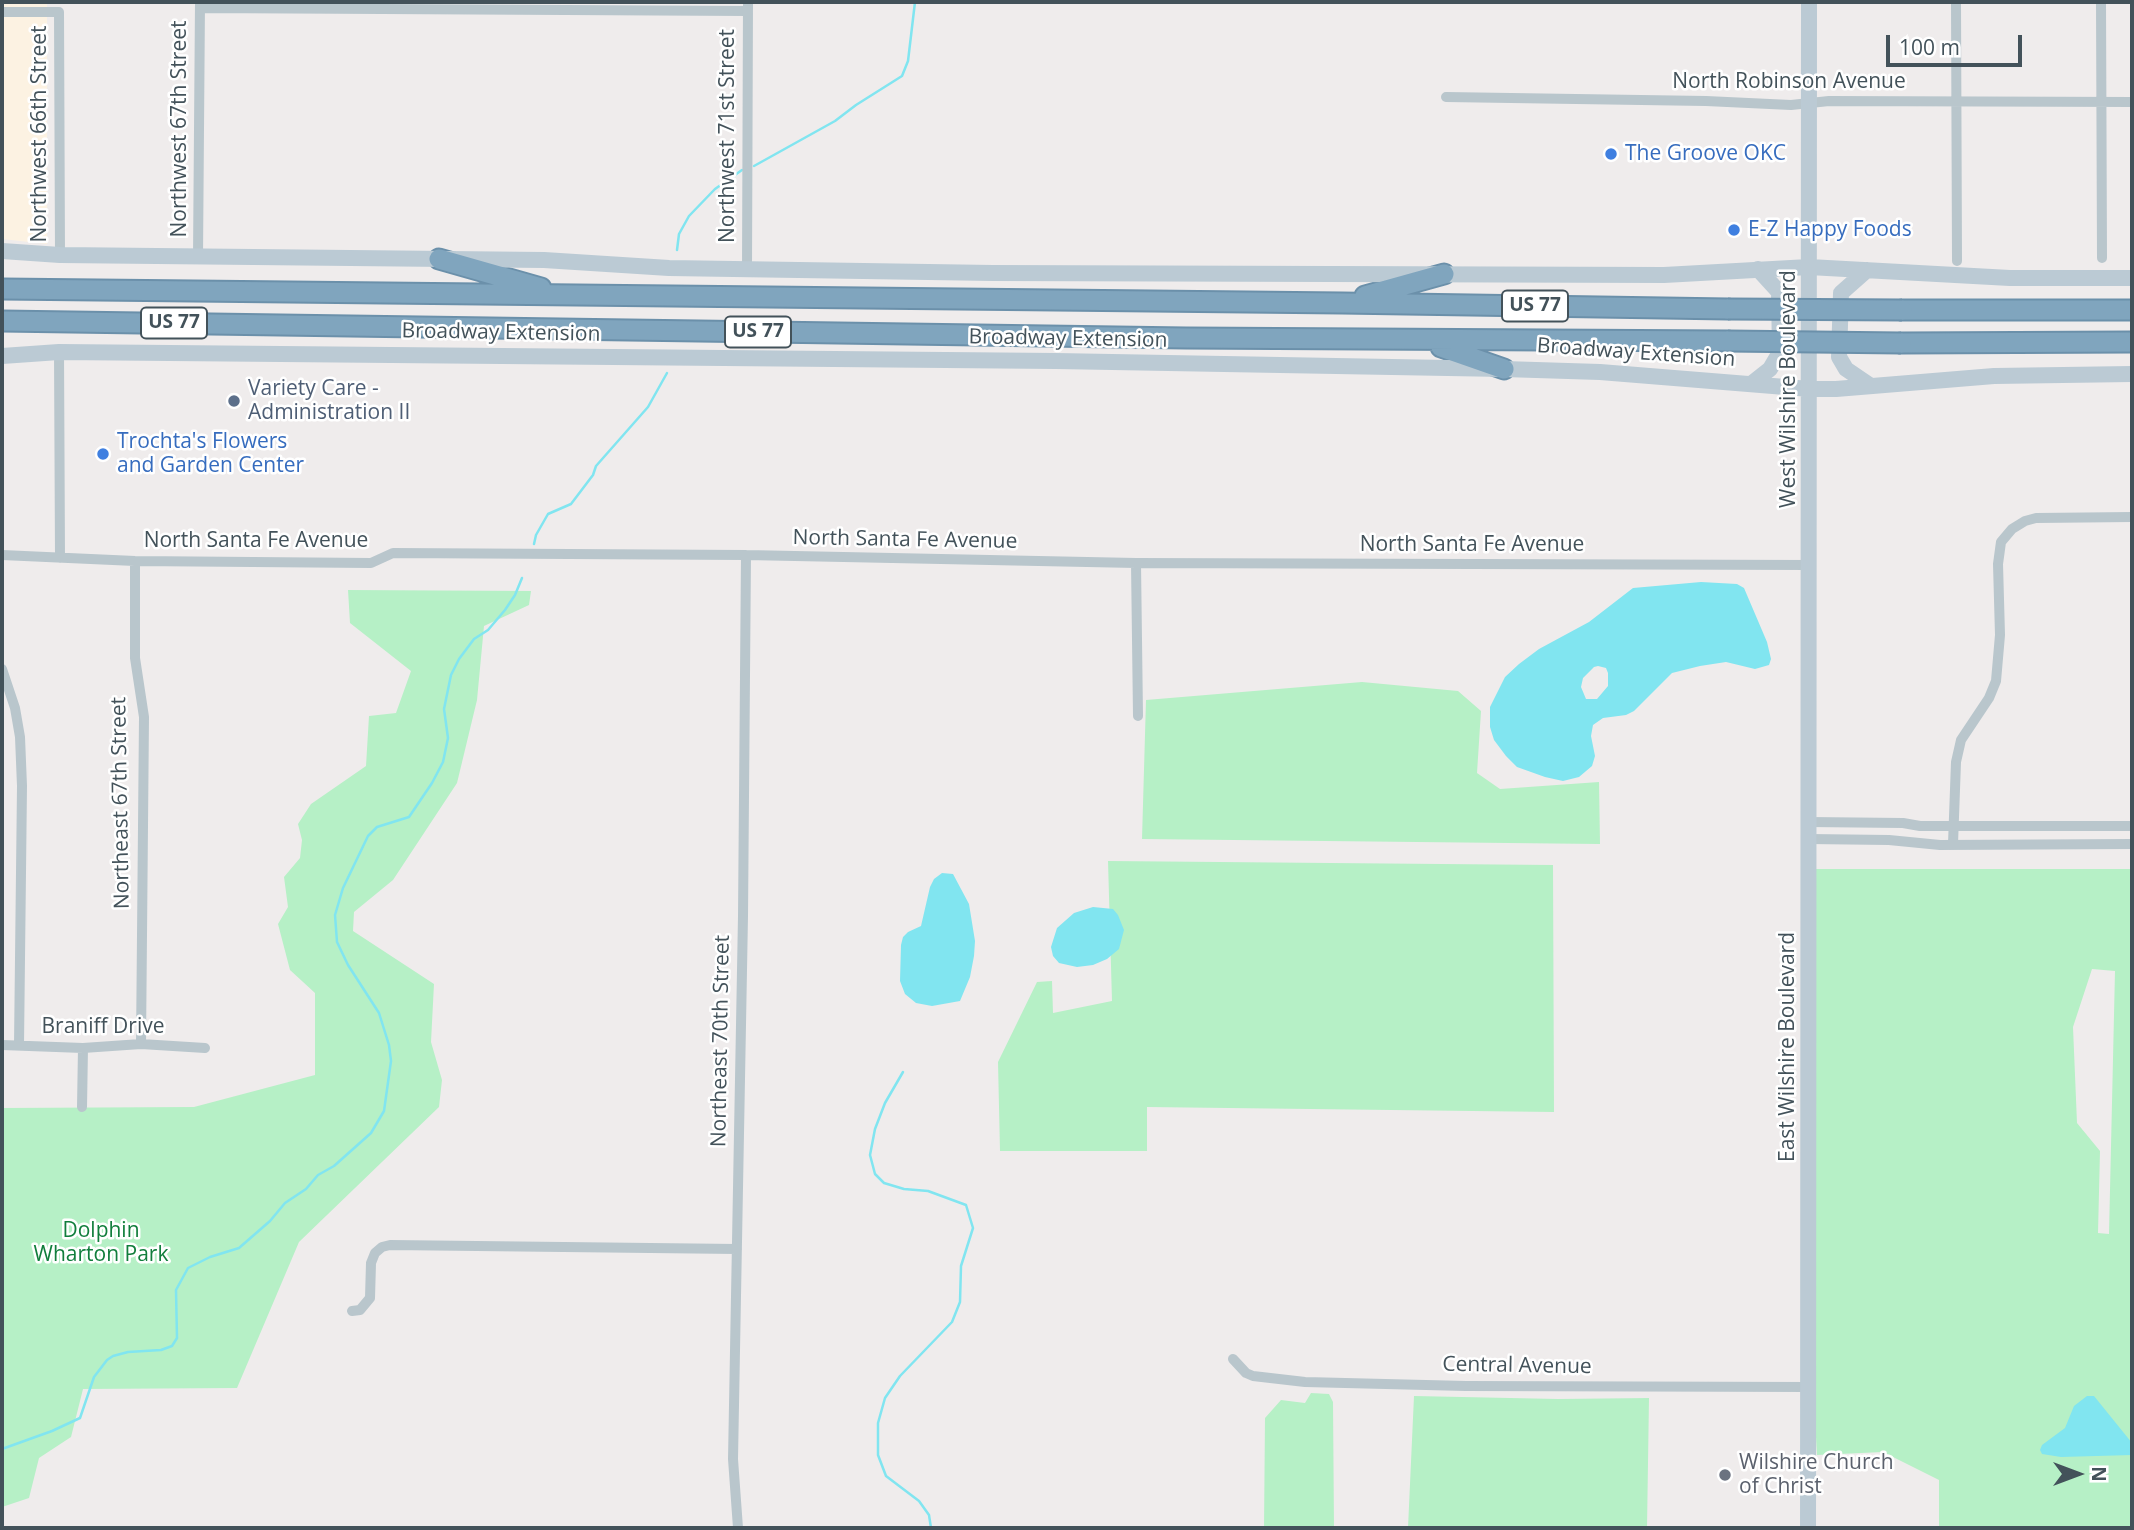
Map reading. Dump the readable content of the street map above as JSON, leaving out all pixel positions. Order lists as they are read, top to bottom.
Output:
{
  "streets": {
    "highway": ["US 77", "Broadway Extension"],
    "main road": ["West Wilshire Boulevard", "East Wilshire Boulevard"],
    "street": [
      "North Robinson Avenue",
      "Northwest 67th Street",
      "Northwest 66th Street",
      "Northwest 71st Street",
      "North Santa Fe Avenue",
      "Northeast 67th Street",
      "Braniff Drive",
      "Northeast 70th Street",
      "Central Avenue"
    ]
  },
  "crossings": [
    ["North Robinson Avenue", "West Wilshire Boulevard"],
    ["Broadway Extension", "West Wilshire Boulevard"],
    ["West Wilshire Boulevard", "North Santa Fe Avenue"],
    ["West Wilshire Boulevard", "East Wilshire Boulevard"],
    ["North Santa Fe Avenue", "Northeast 67th Street"],
    ["North Santa Fe Avenue", "Northeast 70th Street"],
    ["North Santa Fe Avenue", "East Wilshire Boulevard"],
    ["Northeast 67th Street", "Braniff Drive"],
    ["East Wilshire Boulevard", "Central Avenue"]
  ],
  "parks": ["Dolphin Wharton Park"],
  "places": [
    "The Groove OKC",
    "E-Z Happy Foods",
    "Variety Care - Administration II",
    "Trochta's Flowers and Garden Center",
    "Wilshire Church of Christ"
  ],
  "scale_bar": "100 m",
  "north": "right"
}
